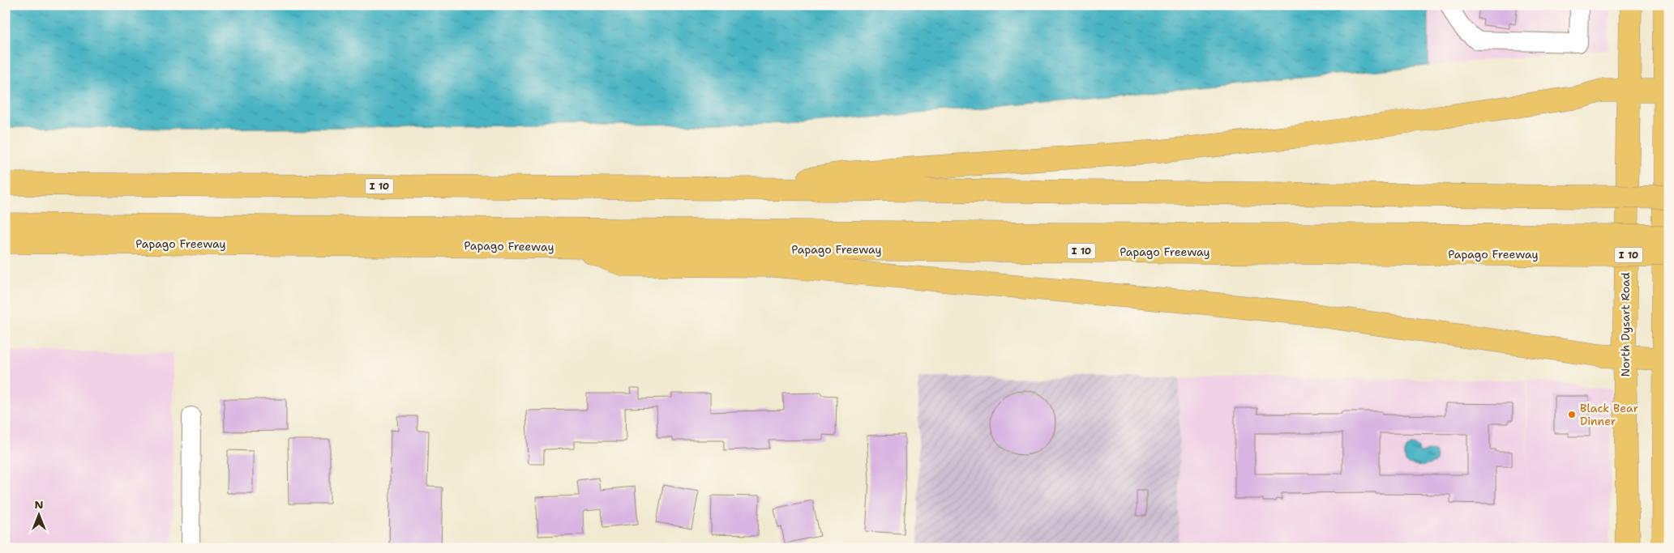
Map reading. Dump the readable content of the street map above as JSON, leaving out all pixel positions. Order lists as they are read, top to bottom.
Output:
{
  "streets": {
    "main road": ["I 10", "Papago Freeway", "North Dysart Road"]
  },
  "places": ["Black Bear Dinner"],
  "north": "top"
}
